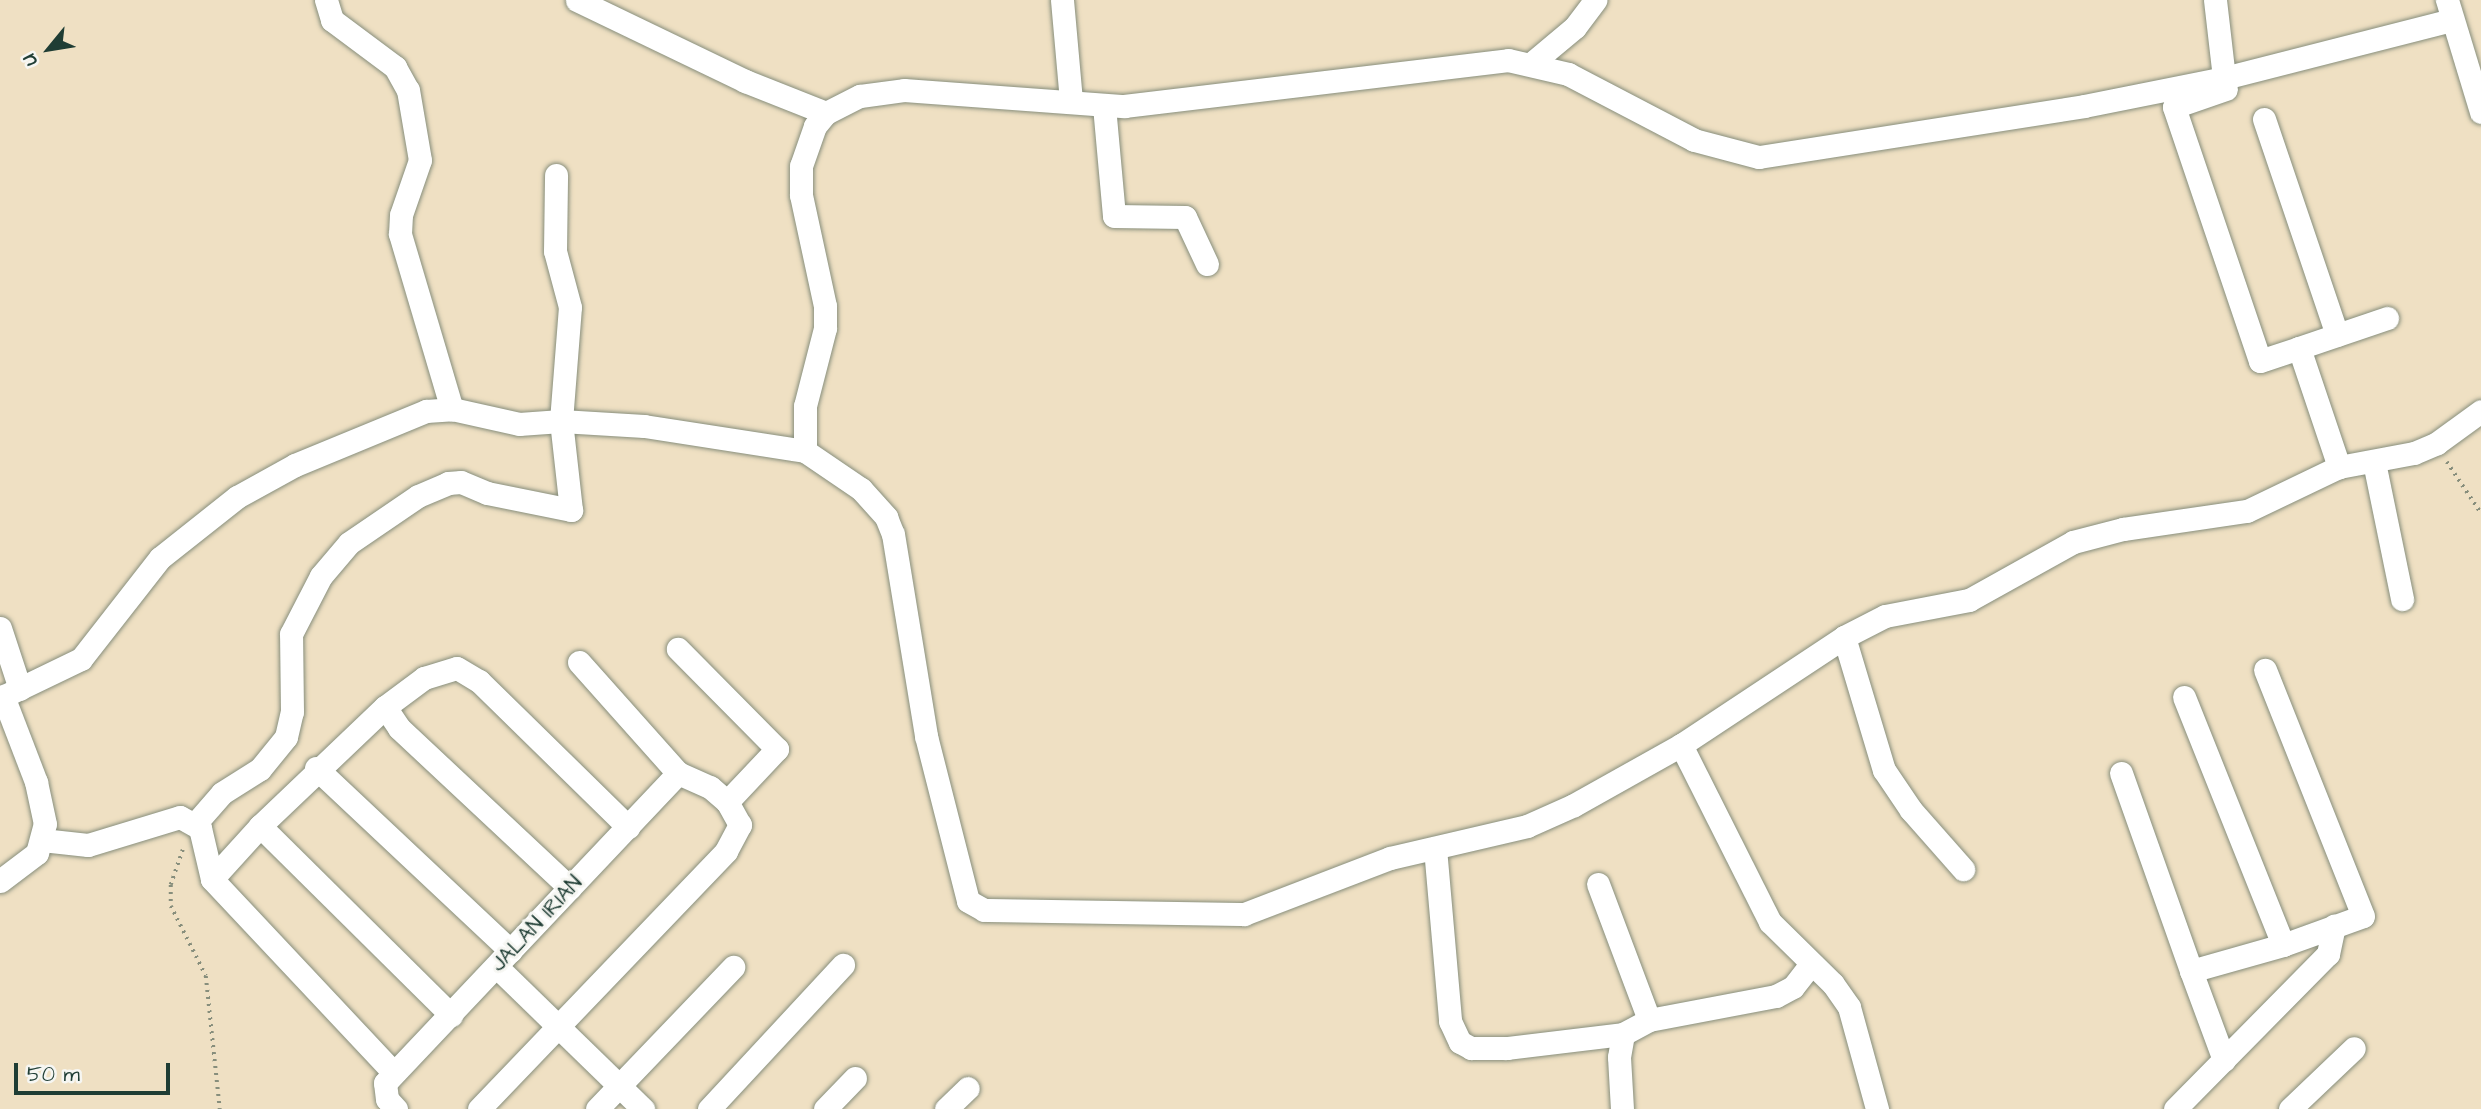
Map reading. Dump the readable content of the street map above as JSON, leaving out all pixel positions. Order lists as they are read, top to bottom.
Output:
{
  "streets": {
    "street": ["JALAN IRIAN"]
  },
  "scale_bar": "50 m",
  "north": "bottom left"
}
